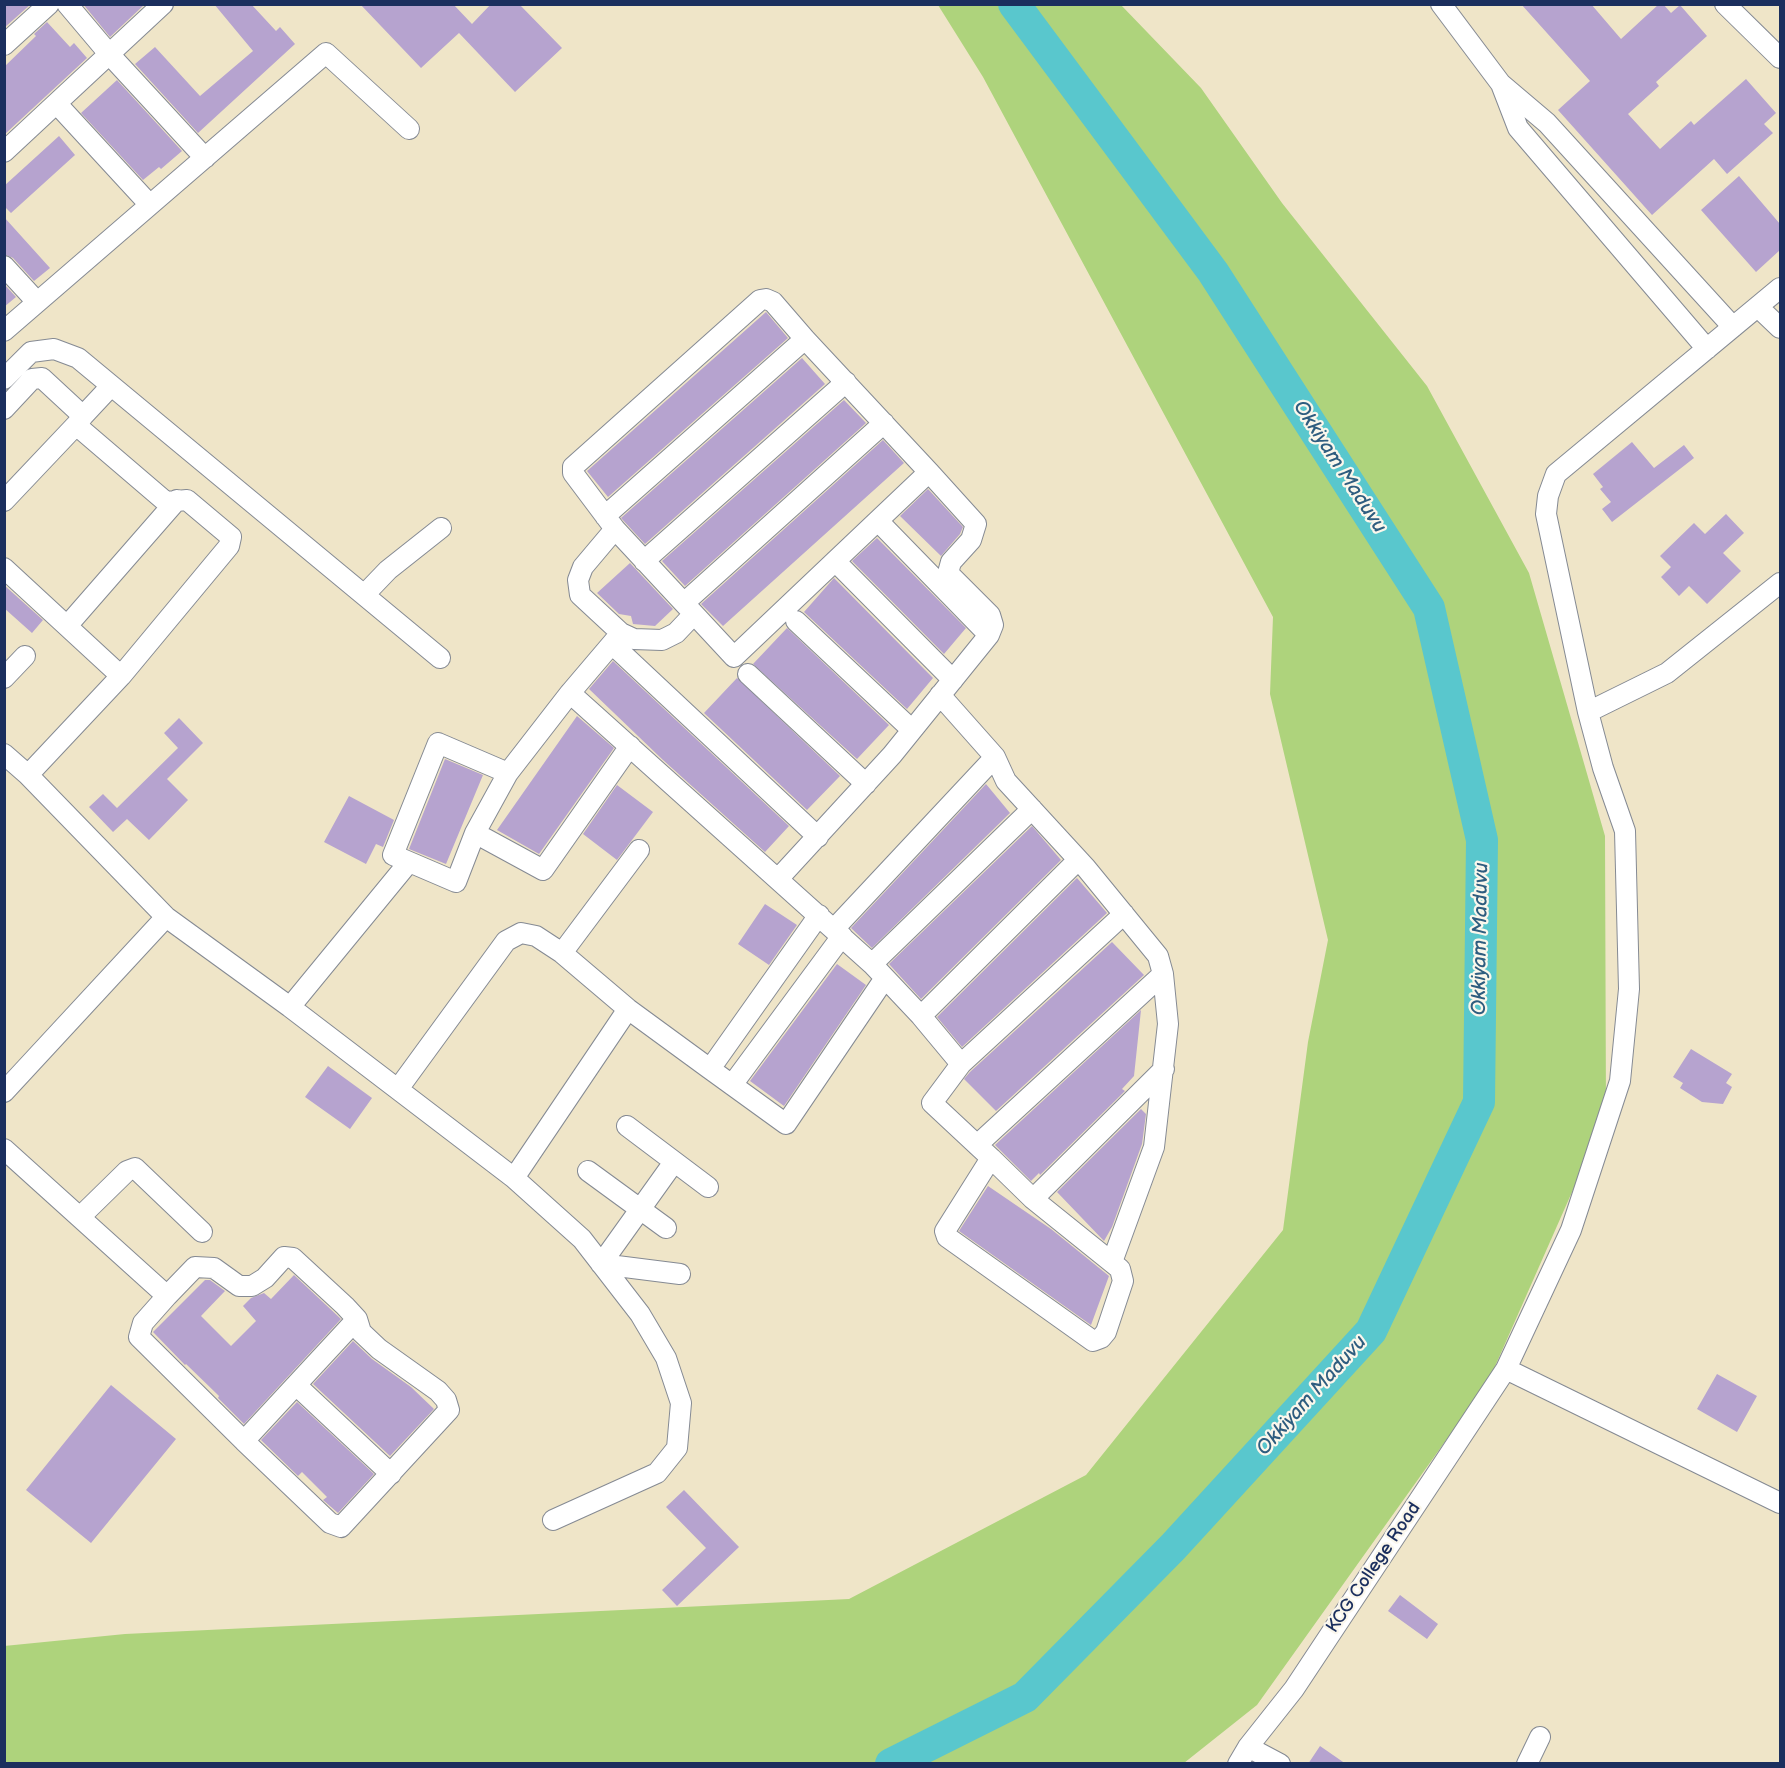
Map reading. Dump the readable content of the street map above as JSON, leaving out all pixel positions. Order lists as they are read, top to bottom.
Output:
{
  "streets": {
    "street": ["KCG College Road"]
  },
  "water": ["Okkiyam Maduvu"]
}
